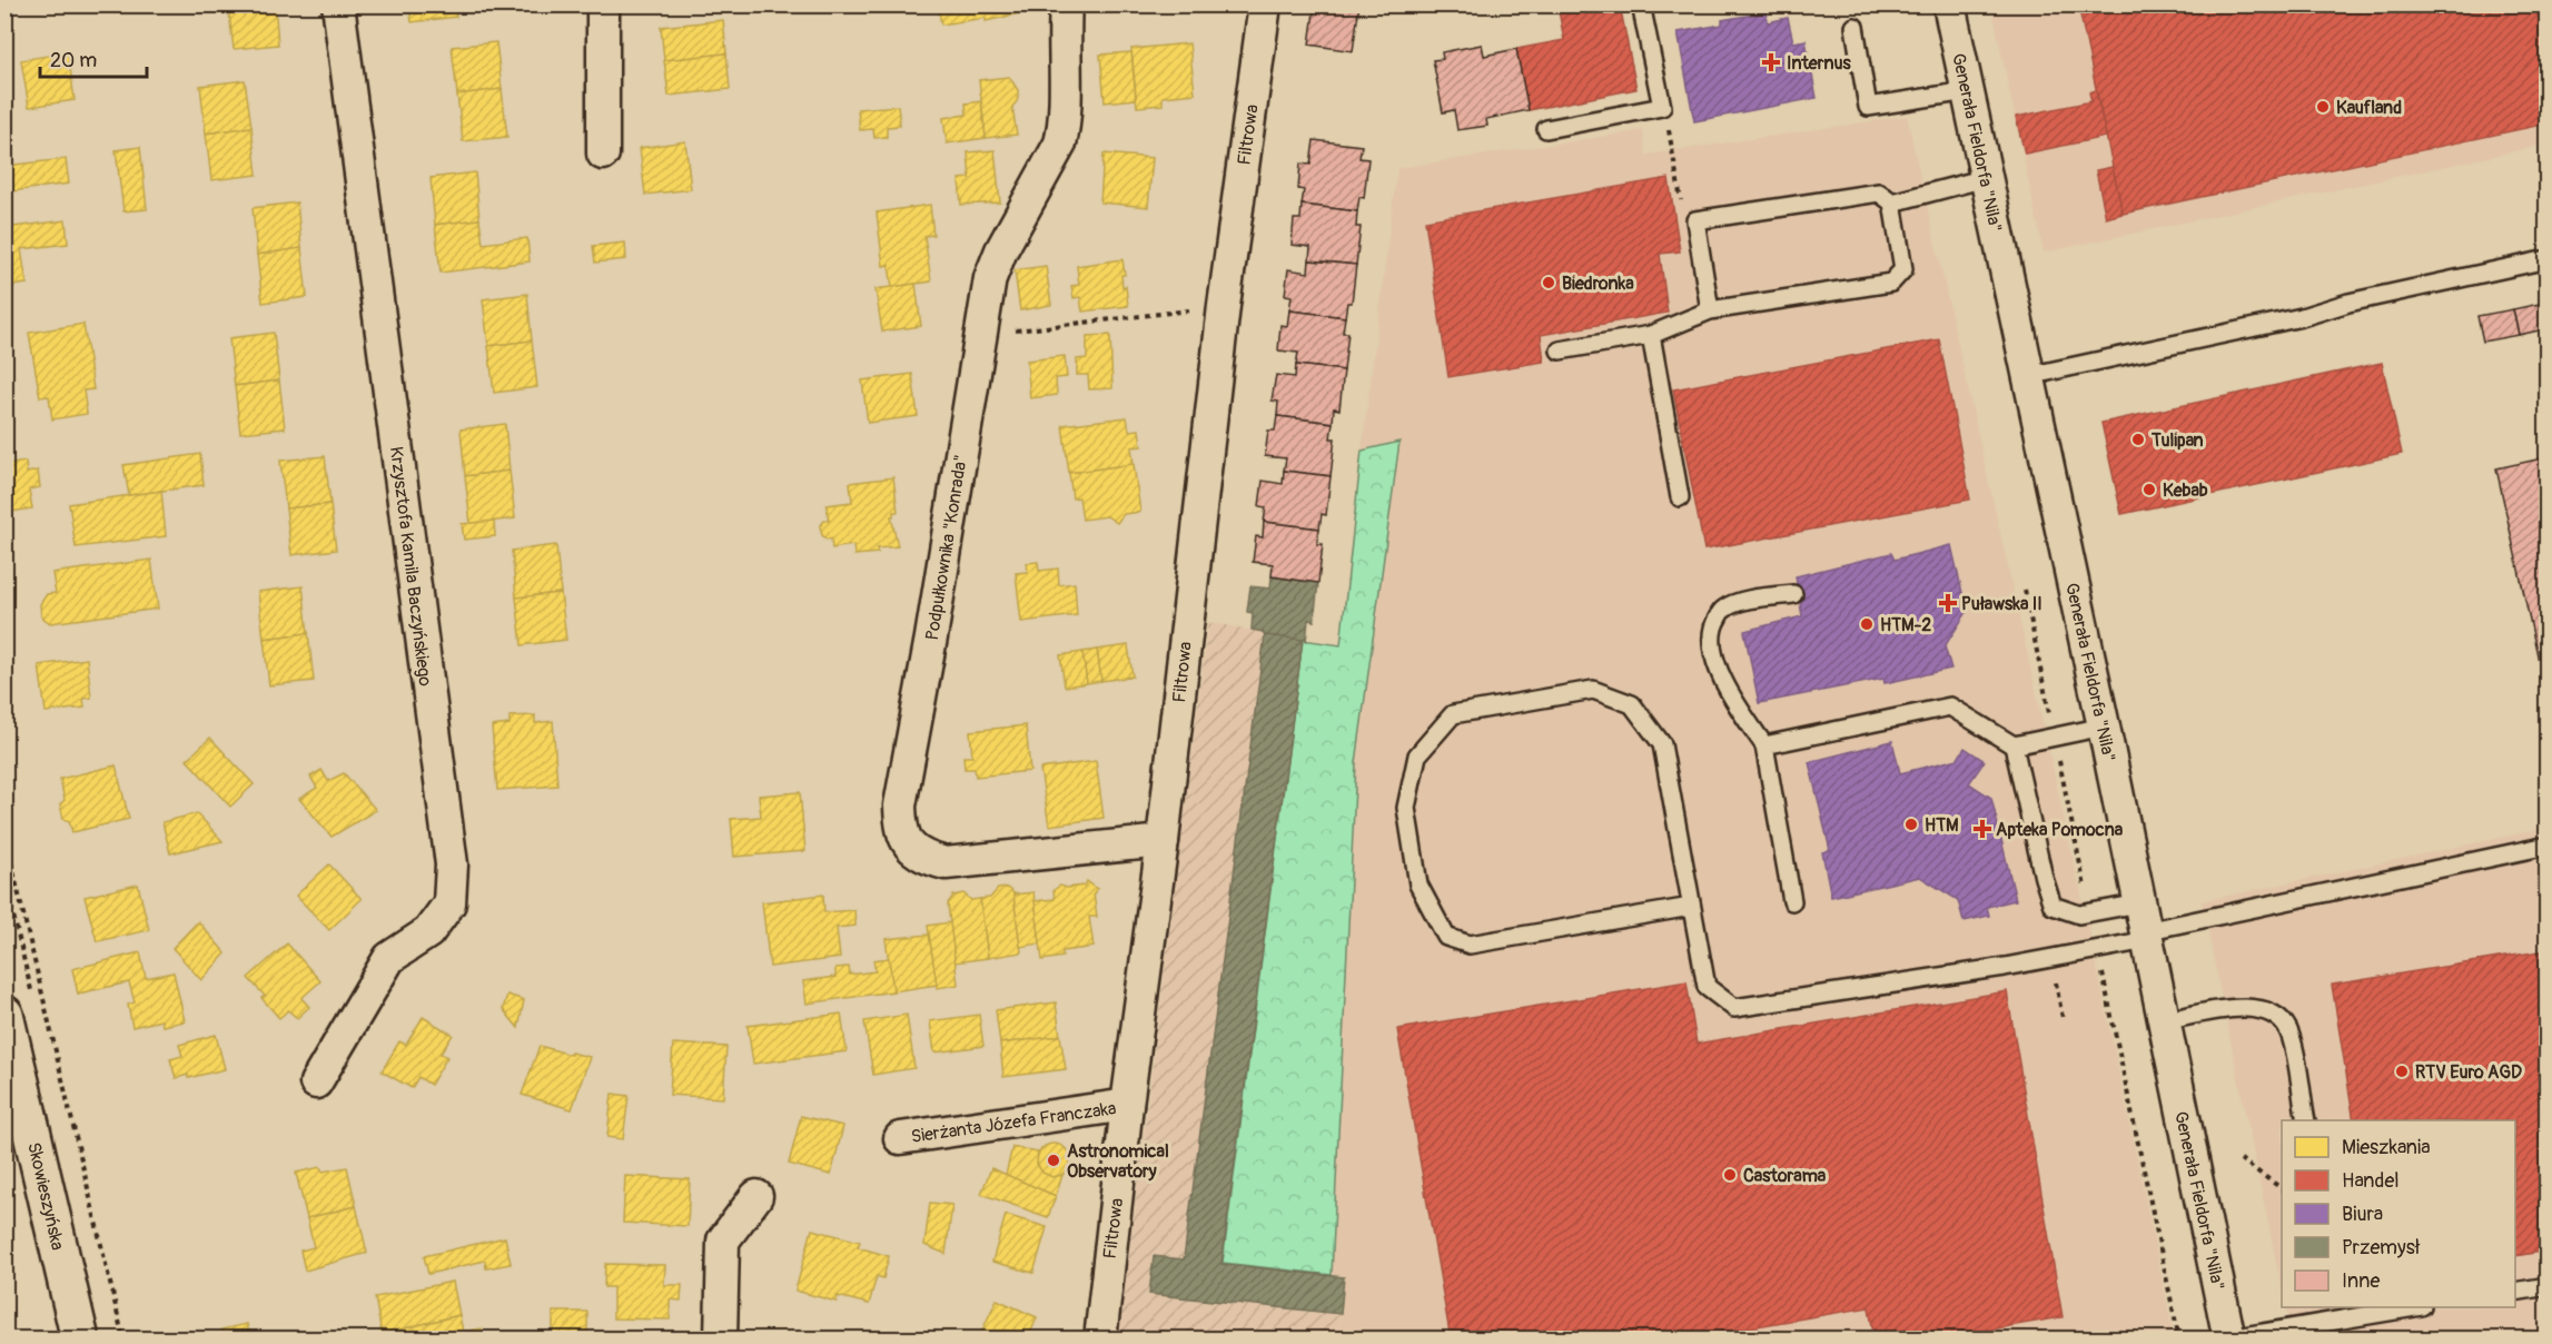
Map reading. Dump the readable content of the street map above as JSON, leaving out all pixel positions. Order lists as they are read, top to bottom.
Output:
{
  "streets": {
    "street": [
      "Filtrowa",
      "Generała Fieldorfa \"Nila\"",
      "Podpułkownika \"Konrada\"",
      "Krzysztofa Kamila Baczyńskiego",
      "Sierżanta Józefa Franczaka",
      "Skowieszyńska"
    ]
  },
  "crossings": [
    ["Filtrowa", "Podpułkownika \"Konrada\""],
    ["Filtrowa", "Sierżanta Józefa Franczaka"]
  ],
  "places": {
    "health": ["Internus", "Puławska II", "Apteka Pomocna"],
    "other": [
      "Kaufland",
      "Biedronka",
      "Tulipan",
      "Kebab",
      "HTM-2",
      "HTM",
      "RTV Euro AGD",
      "Astronomical Observatory",
      "Castorama"
    ]
  },
  "legend": [
    "Mieszkania",
    "Handel",
    "Biura",
    "Przemysł",
    "Inne"
  ],
  "scale_bar": "20 m"
}
